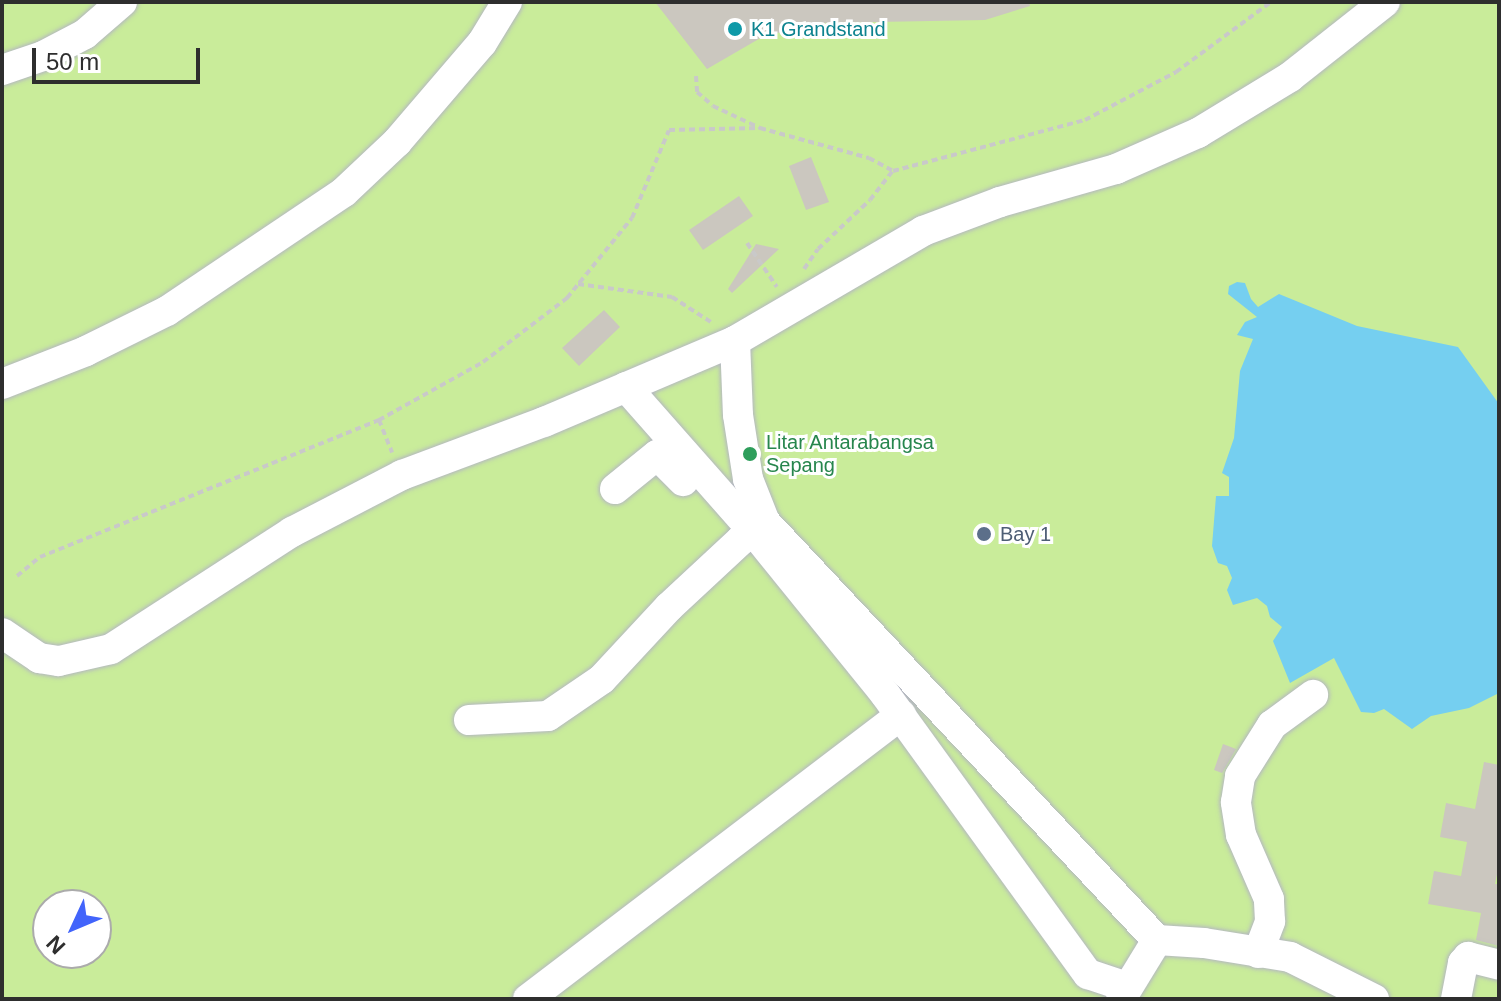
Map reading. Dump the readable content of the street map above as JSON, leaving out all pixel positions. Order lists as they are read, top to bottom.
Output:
{
  "places": ["K1 Grandstand", "Litar Antarabangsa Sepang", "Bay 1"],
  "scale_bar": "50 m",
  "north": "bottom left"
}
